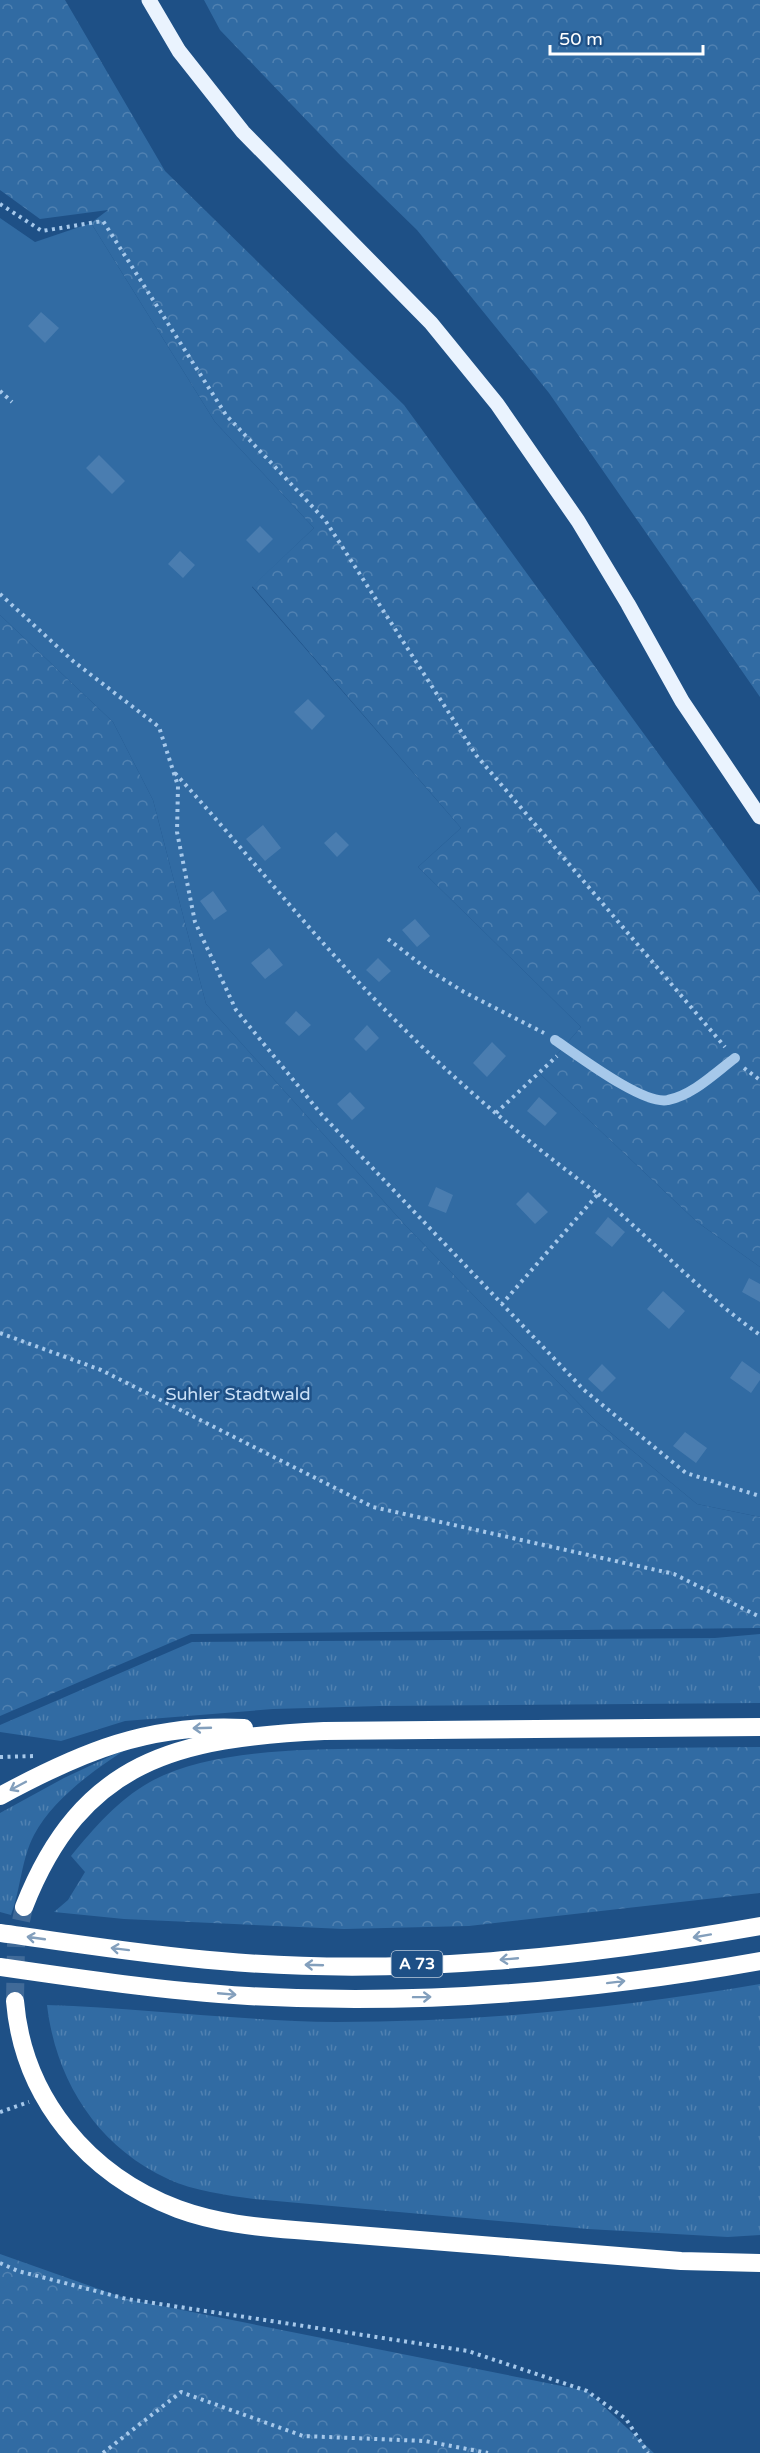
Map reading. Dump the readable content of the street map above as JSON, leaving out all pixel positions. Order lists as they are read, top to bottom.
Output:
{
  "streets": {
    "highway": ["A 73"]
  },
  "parks": ["Suhler Stadtwald"],
  "scale_bar": "50 m"
}
